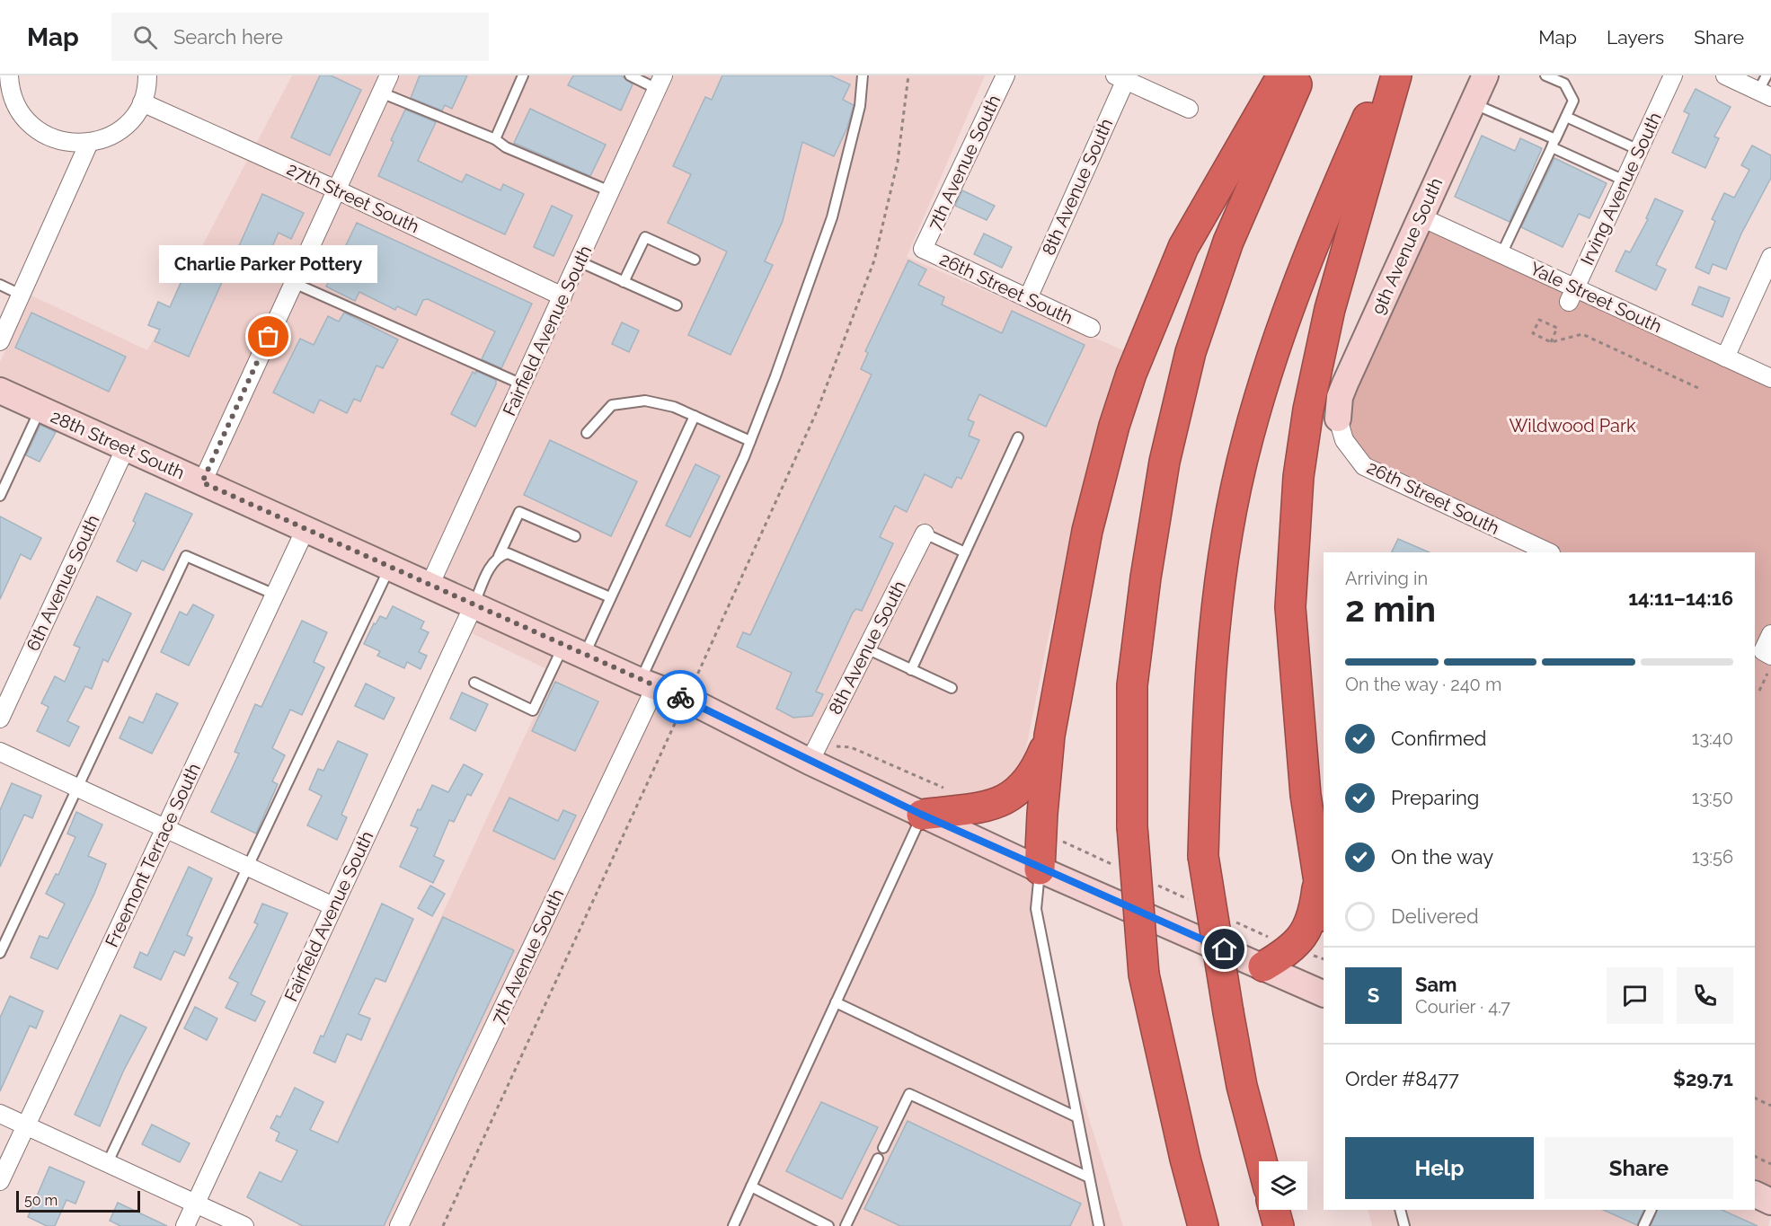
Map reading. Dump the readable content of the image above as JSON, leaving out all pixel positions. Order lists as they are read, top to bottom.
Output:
{
  "streets": {
    "street": [
      "7th Avenue South",
      "8th Avenue South",
      "Irving Avenue South",
      "27th Street South",
      "9th Avenue South",
      "26th Street South",
      "Yale Street South",
      "Fairfield Avenue South",
      "28th Street South",
      "6th Avenue South",
      "Freemont Terrace South"
    ]
  },
  "crossings": [
    ["7th Avenue South", "26th Street South"],
    ["7th Avenue South", "28th Street South"],
    ["8th Avenue South", "26th Street South"],
    ["8th Avenue South", "28th Street South"],
    ["Irving Avenue South", "Yale Street South"],
    ["27th Street South", "Fairfield Avenue South"],
    ["9th Avenue South", "26th Street South"],
    ["9th Avenue South", "Yale Street South"],
    ["Fairfield Avenue South", "28th Street South"],
    ["28th Street South", "6th Avenue South"],
    ["28th Street South", "Freemont Terrace South"]
  ],
  "parks": ["Wildwood Park"],
  "places": ["Charlie Parker Pottery"],
  "scale_bar": "50 m",
  "page": {
    "header": "Map",
    "search": "Search here",
    "nav": ["Map", "Layers", "Share"],
    "bubble": "Charlie Parker Pottery",
    "heading": ["2 min", "Arriving in", "14:11–14:16"],
    "panel": [
      "Sam",
      "Courier · 4.7",
      "Order #8477",
      "$29.71"
    ],
    "bar": "On the way · 240 m",
    "list": [
      ["Confirmed", "13:40"],
      ["Preparing", "13:50"],
      ["On the way", "13:56"],
      "Delivered"
    ],
    "round": "S",
    "buttons": ["Help", "Share"],
    "scale": "50 m"
  }
}
